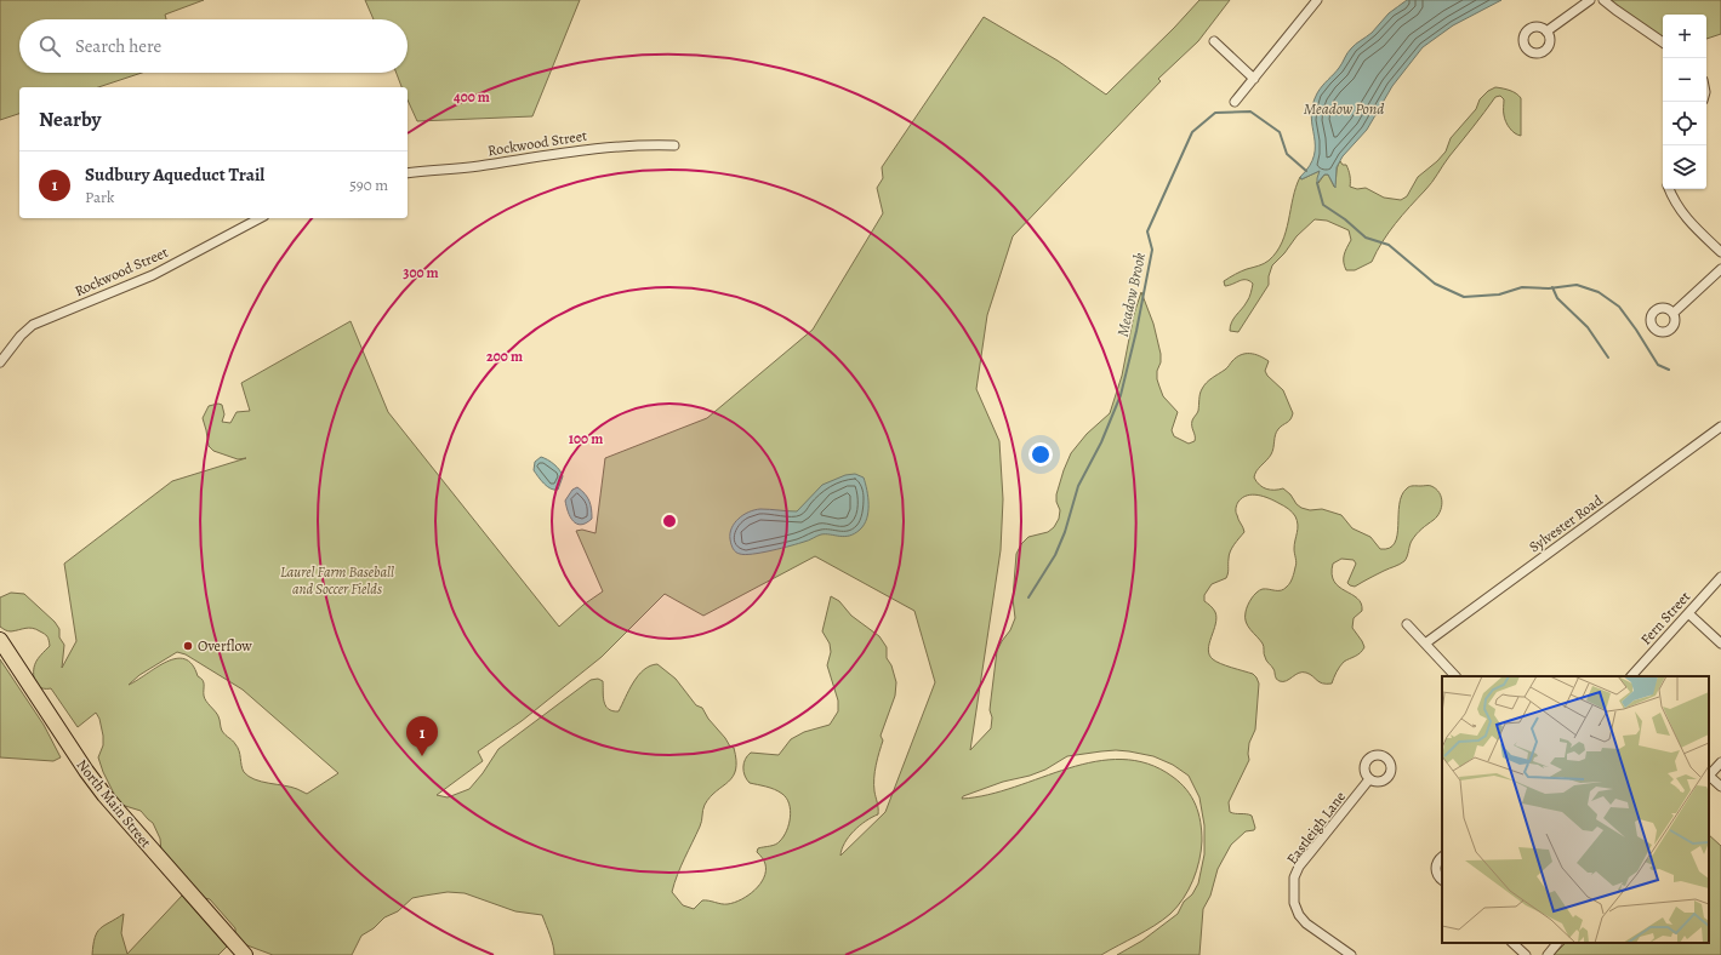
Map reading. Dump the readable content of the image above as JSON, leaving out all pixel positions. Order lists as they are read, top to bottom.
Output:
{
  "streets": {
    "main road": ["North Main Street"],
    "street": [
      "Rockwood Street",
      "Sylvester Road",
      "Fern Street",
      "Eastleigh Lane"
    ]
  },
  "water": ["Meadow Pond", "Meadow Brook"],
  "parks": ["Laurel Farm Baseball and Soccer Fields"],
  "places": ["Overflow"],
  "page": {
    "map_buttons": ["+", "−"],
    "search": "Search here",
    "heading": "Nearby",
    "list": [
      {
        "mark": "1",
        "name": "Sudbury Aqueduct Trail",
        "note": "Park",
        "value": "590 m"
      }
    ],
    "pins": "1"
  },
  "rings": [
    "400 m",
    "300 m",
    "200 m",
    "100 m"
  ]
}
